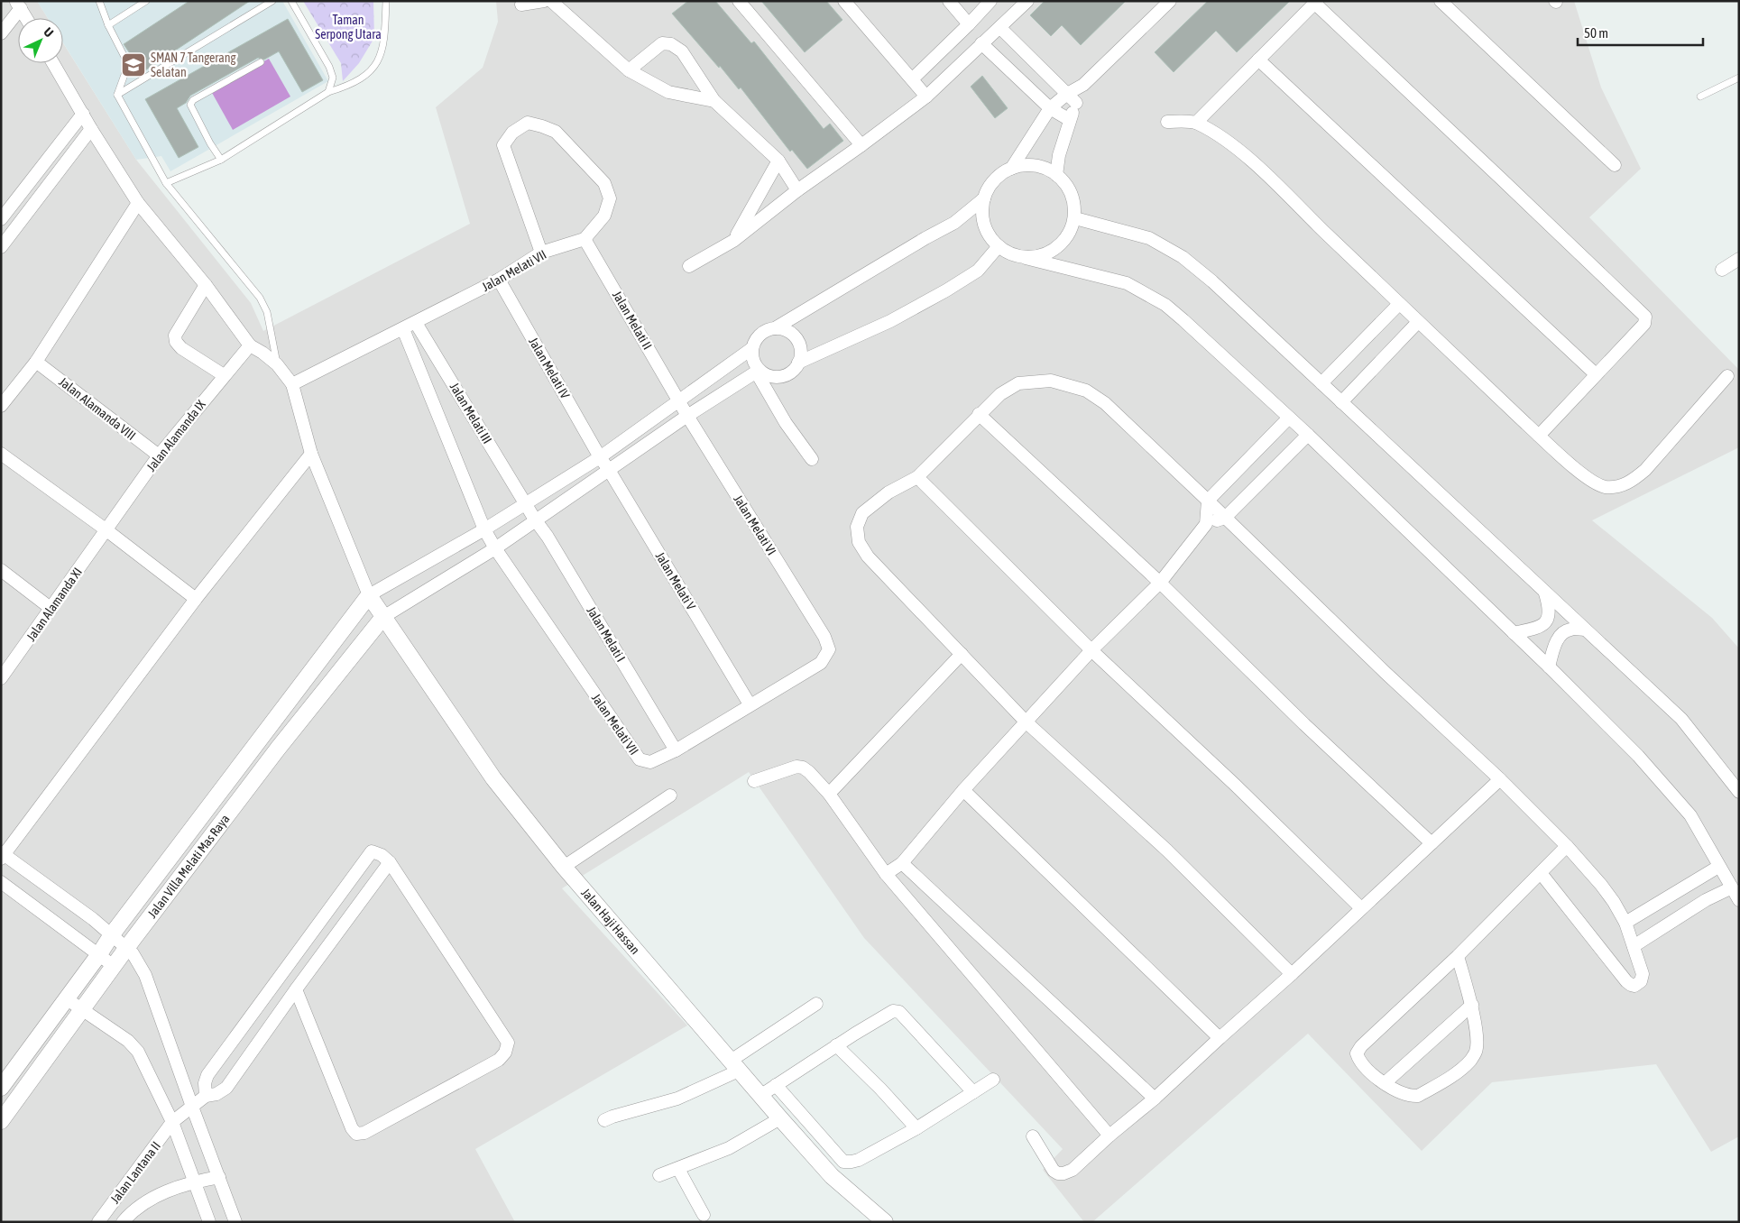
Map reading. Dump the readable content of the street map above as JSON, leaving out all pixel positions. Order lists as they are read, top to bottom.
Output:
{
  "streets": {
    "street": [
      "Jalan Melati VII",
      "Jalan Melati II",
      "Jalan Melati IV",
      "Jalan Alamanda VIII",
      "Jalan Melati III",
      "Jalan Alamanda IX",
      "Jalan Melati VI",
      "Jalan Melati V",
      "Jalan Alamanda XI",
      "Jalan Melati I",
      "Jalan Villa Melati Mas Raya",
      "Jalan Haji Hassan",
      "Jalan Lantana II"
    ]
  },
  "crossings": [
    ["Jalan Melati VII", "Jalan Melati II"],
    ["Jalan Melati VII", "Jalan Melati IV"],
    ["Jalan Melati VII", "Jalan Melati III"],
    ["Jalan Melati VII", "Jalan Melati VI"],
    ["Jalan Melati VII", "Jalan Melati V"],
    ["Jalan Melati VII", "Jalan Melati I"],
    ["Jalan Melati II", "Jalan Melati VI"],
    ["Jalan Melati IV", "Jalan Melati V"],
    ["Jalan Alamanda VIII", "Jalan Alamanda IX"],
    ["Jalan Melati III", "Jalan Melati I"],
    ["Jalan Alamanda IX", "Jalan Alamanda XI"],
    ["Jalan Villa Melati Mas Raya", "Jalan Haji Hassan"]
  ],
  "parks": ["Taman Serpong Utara"],
  "places": {
    "school or university": ["SMAN 7 Tangerang Selatan"]
  },
  "scale_bar": "50 m",
  "north": "top right"
}
